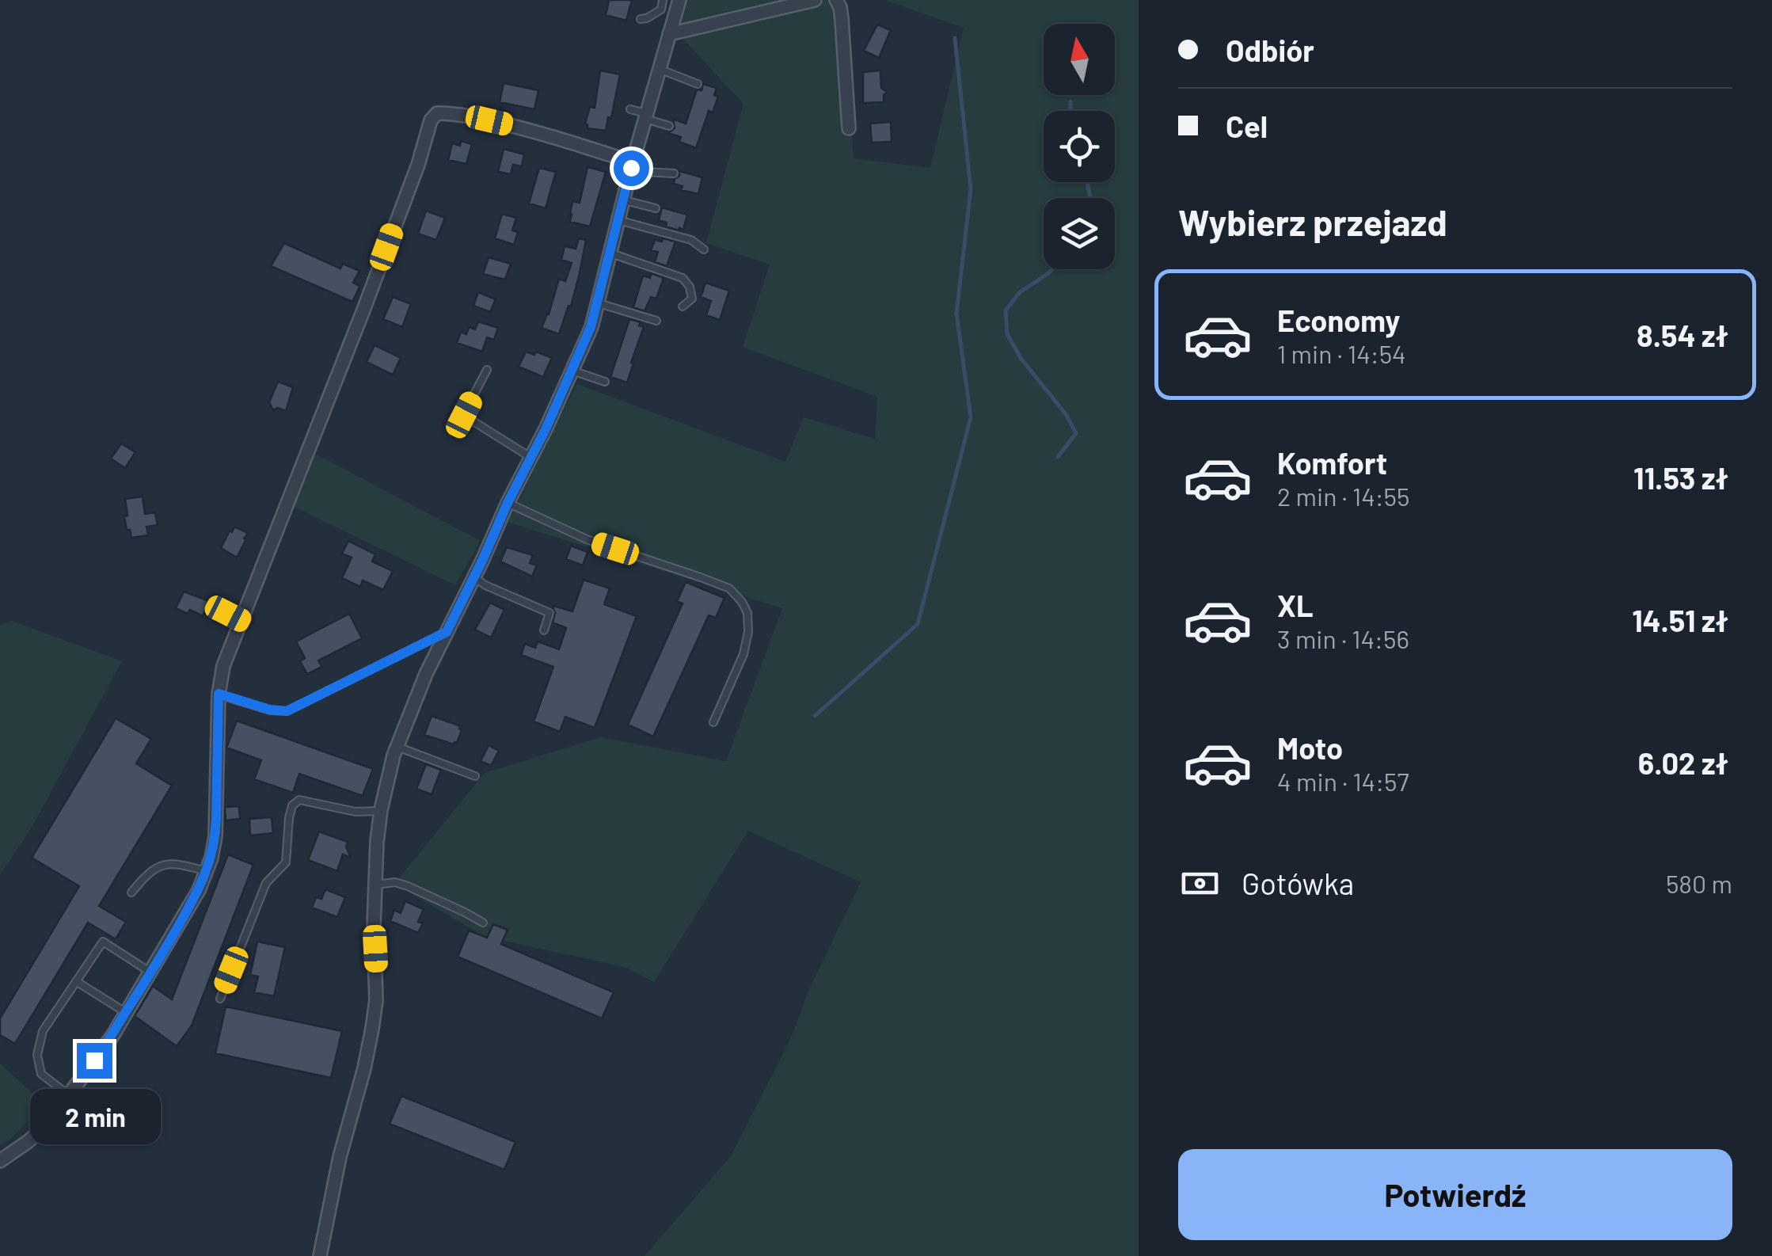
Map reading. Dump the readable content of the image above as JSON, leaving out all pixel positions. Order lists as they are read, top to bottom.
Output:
{
  "north": "top",
  "page": {
    "banner": ["Odbiór", "Cel"],
    "heading": "Wybierz przejazd",
    "list": [
      {
        "name": "Economy",
        "note": "1 min · 14:54",
        "value": "8.54 zł"
      },
      {
        "name": "Komfort",
        "note": "2 min · 14:55",
        "value": "11.53 zł"
      },
      {
        "name": "XL",
        "note": "3 min · 14:56",
        "value": "14.51 zł"
      },
      {
        "name": "Moto",
        "note": "4 min · 14:57",
        "value": "6.02 zł"
      }
    ],
    "pay": ["Gotówka", "580 m"],
    "bubble": "2 min",
    "buttons": "Potwierdź"
  }
}
